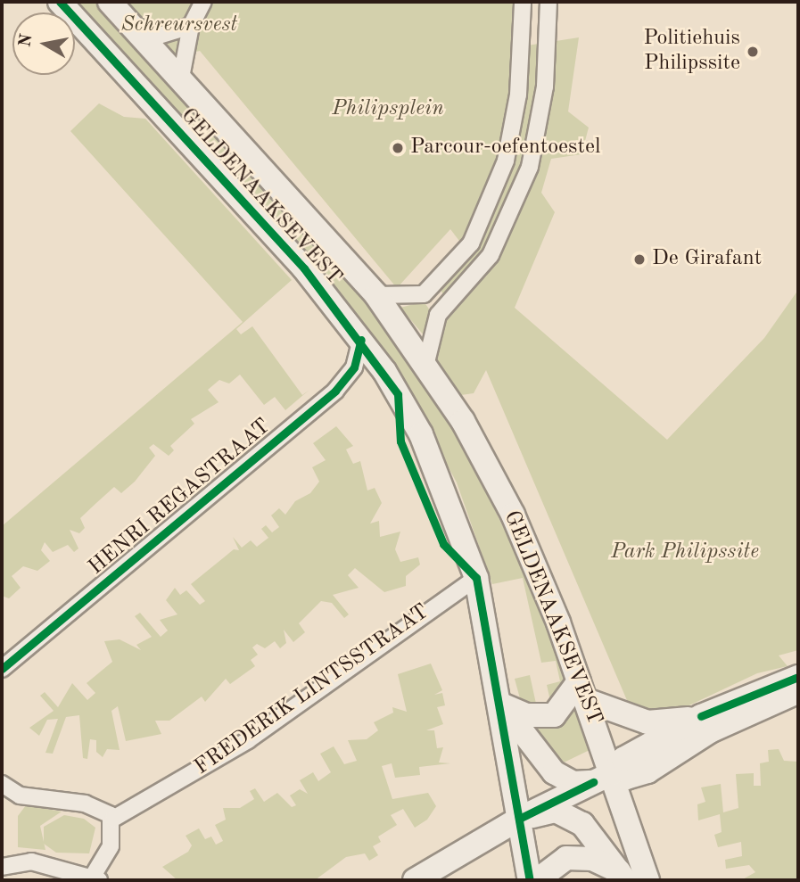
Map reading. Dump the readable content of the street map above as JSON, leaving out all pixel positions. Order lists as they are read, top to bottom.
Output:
{
  "streets": {
    "main road": ["GELDENAAKSEVEST"],
    "street": ["HENRI REGASTRAAT", "FREDERIK LINTSSTRAAT"]
  },
  "crossings": [
    ["GELDENAAKSEVEST", "HENRI REGASTRAAT"],
    ["GELDENAAKSEVEST", "FREDERIK LINTSSTRAAT"]
  ],
  "parks": ["Schreursvest", "Philipsplein", "Park Philipssite"],
  "places": ["Politiehuis Philipssite", "Parcour-oefentoestel", "De Girafant"],
  "north": "left"
}
